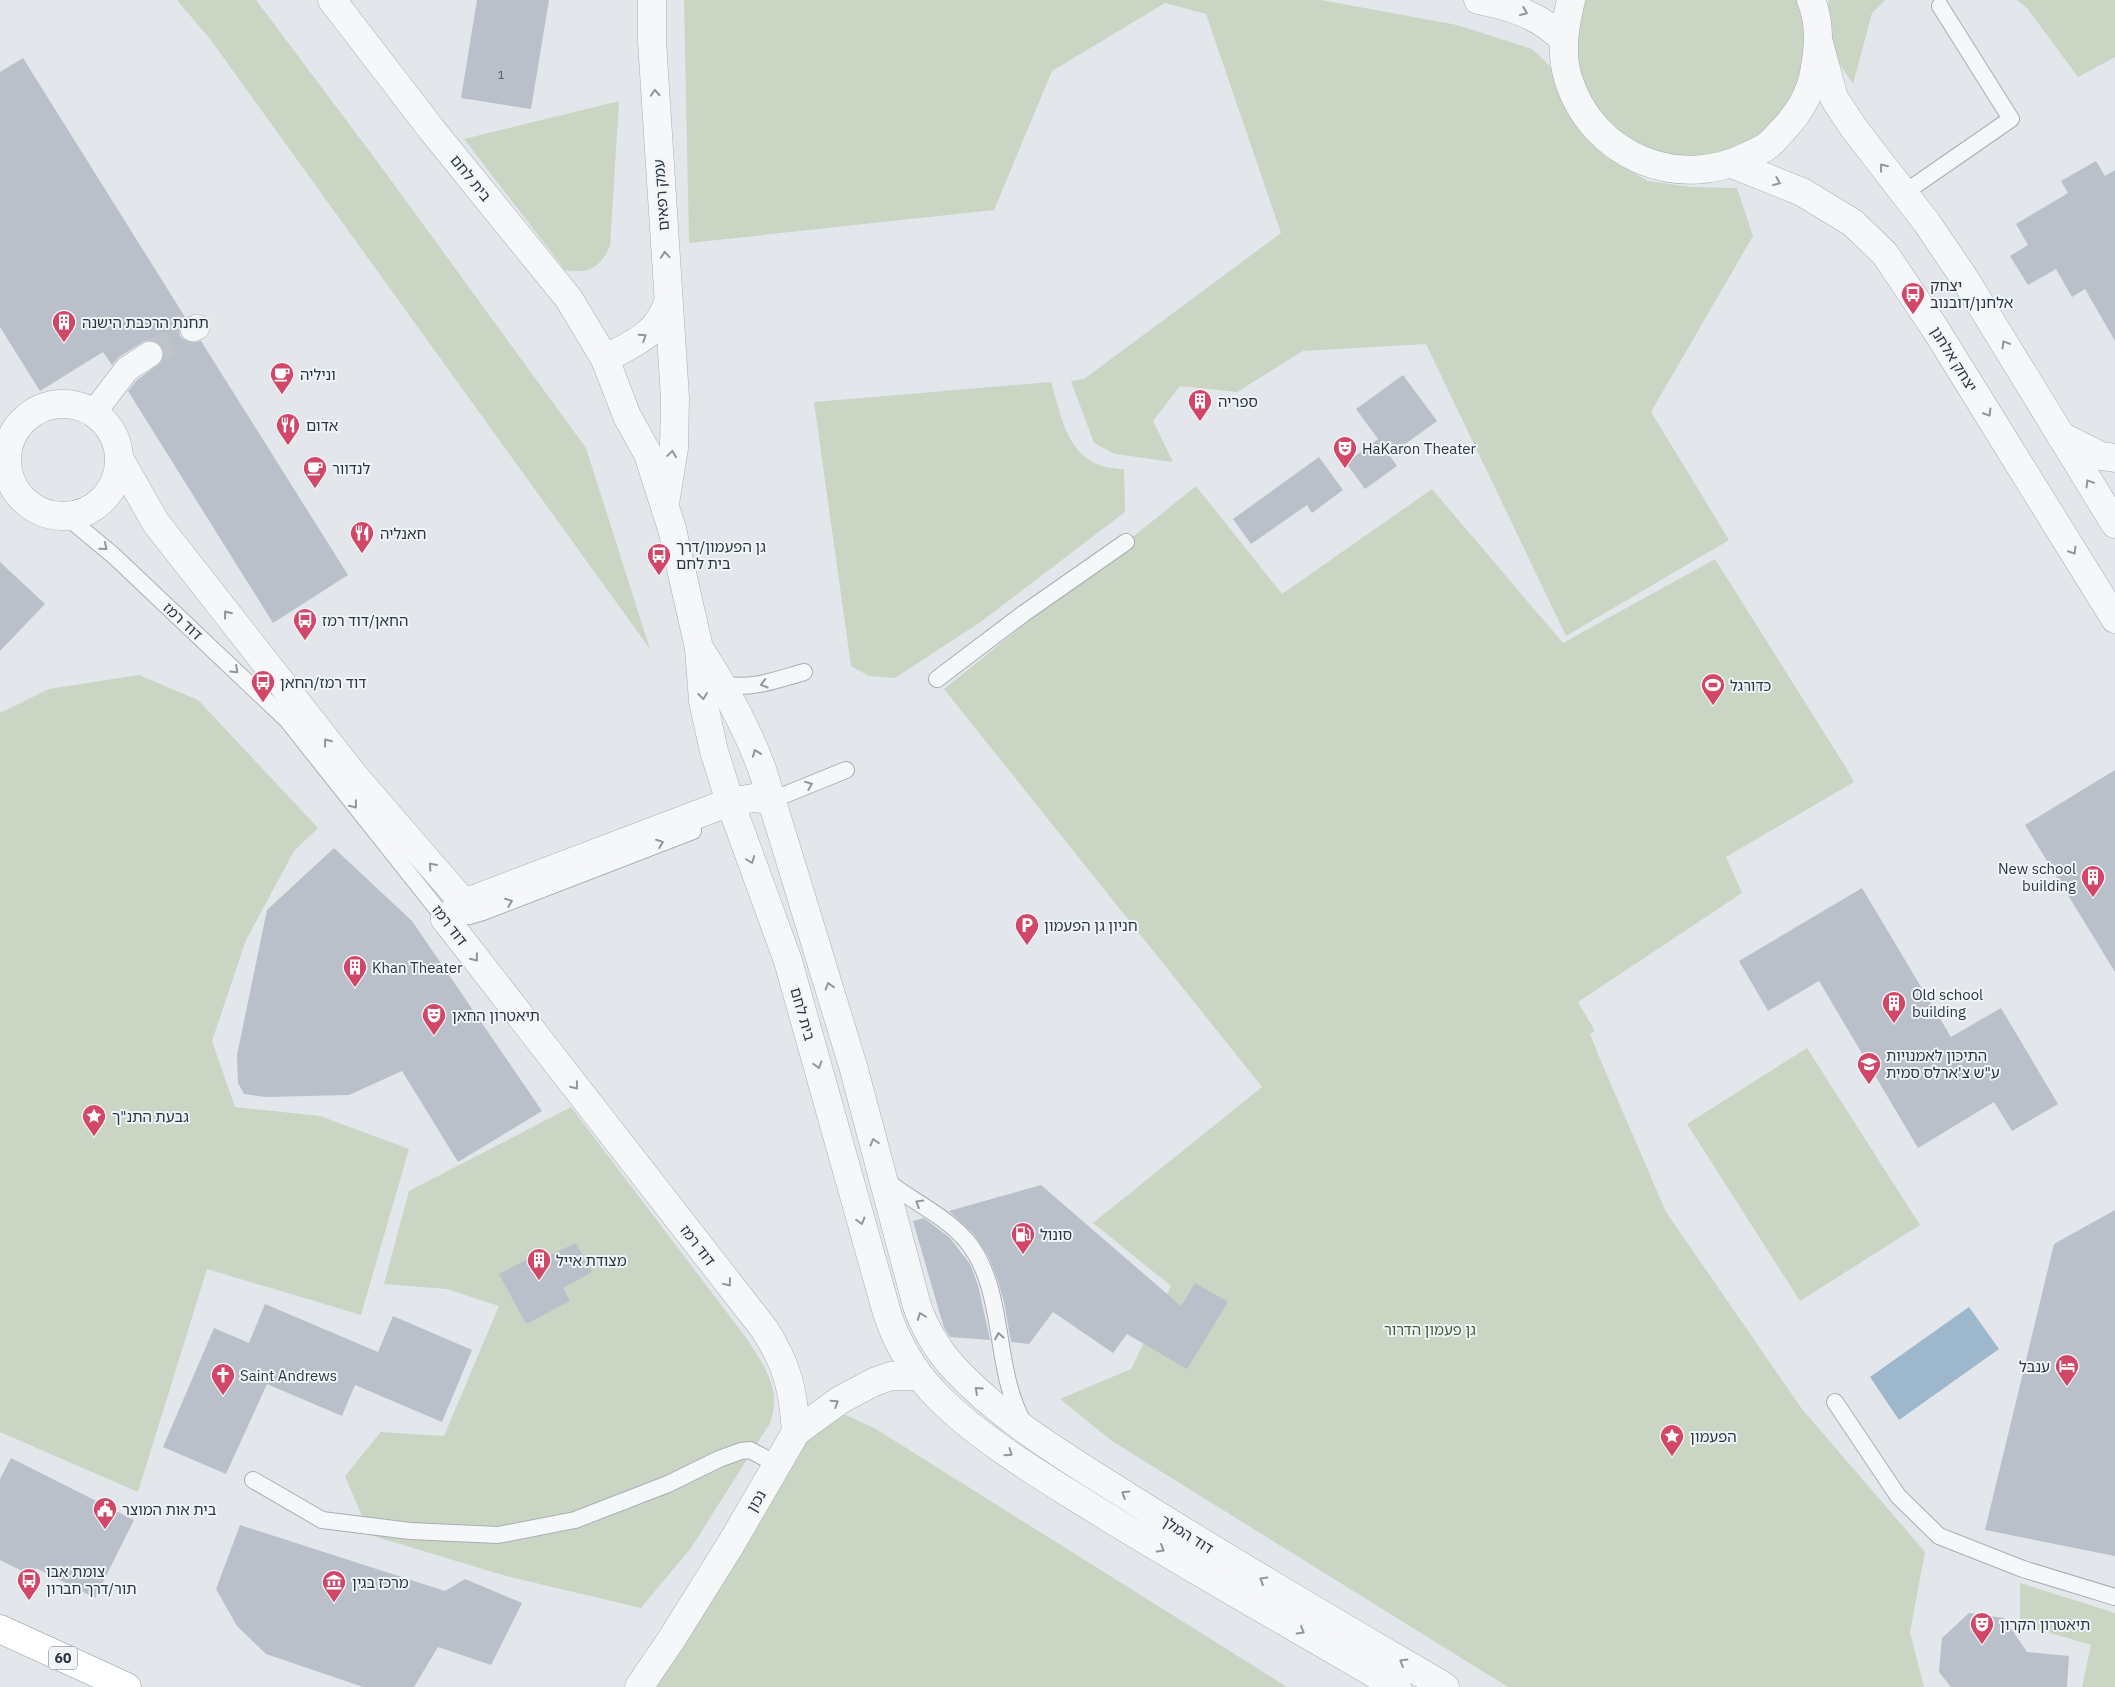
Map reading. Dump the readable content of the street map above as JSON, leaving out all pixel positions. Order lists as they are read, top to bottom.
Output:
{
  "streets": {
    "highway": ["60"],
    "street": [
      "בית לחם",
      "עמק רפאים",
      "יצחק אלחנן",
      "דוד רמז",
      "נכון",
      "דוד המלך"
    ]
  },
  "crossings": [
    ["בית לחם", "עמק רפאים"],
    ["בית לחם", "נכון"],
    ["בית לחם", "דוד המלך"],
    ["דוד רמז", "נכון"],
    ["נכון", "דוד המלך"]
  ],
  "parks": ["גן פעמון הדרור"],
  "places": {
    "bus stop": [
      "יצחק אלחנן/דובנוב",
      "גן הפעמון/דרך בית לחם",
      "החאן/דוד רמז",
      "דוד רמז/החאן",
      "צומת אבו תור/דרך חברון"
    ],
    "building": [
      "תחנת הרכבת הישנה",
      "ספריה",
      "New school building",
      "Khan Theater",
      "Old school building",
      "מצודת אייל"
    ],
    "cafe": ["וניליה", "לנדוור"],
    "restaurant": ["אדום", "חאנליה"],
    "theatre": ["HaKaron Theater", "תיאטרון החאן", "תיאטרון הקרון"],
    "sports": ["כדורגל"],
    "parking": ["חניון גן הפעמון"],
    "school or university": ["התיכון לאמנויות ע\"ש צ'ארלס סמית"],
    "place": ["גבעת התנ\"ך", "הפעמון"],
    "fuel station": ["סונול"],
    "hotel": ["ענבל"],
    "church": ["Saint Andrews"],
    "public building": ["בית אות המוצר"],
    "museum": ["מרכז בגין"]
  },
  "house_numbers": ["1"]
}
